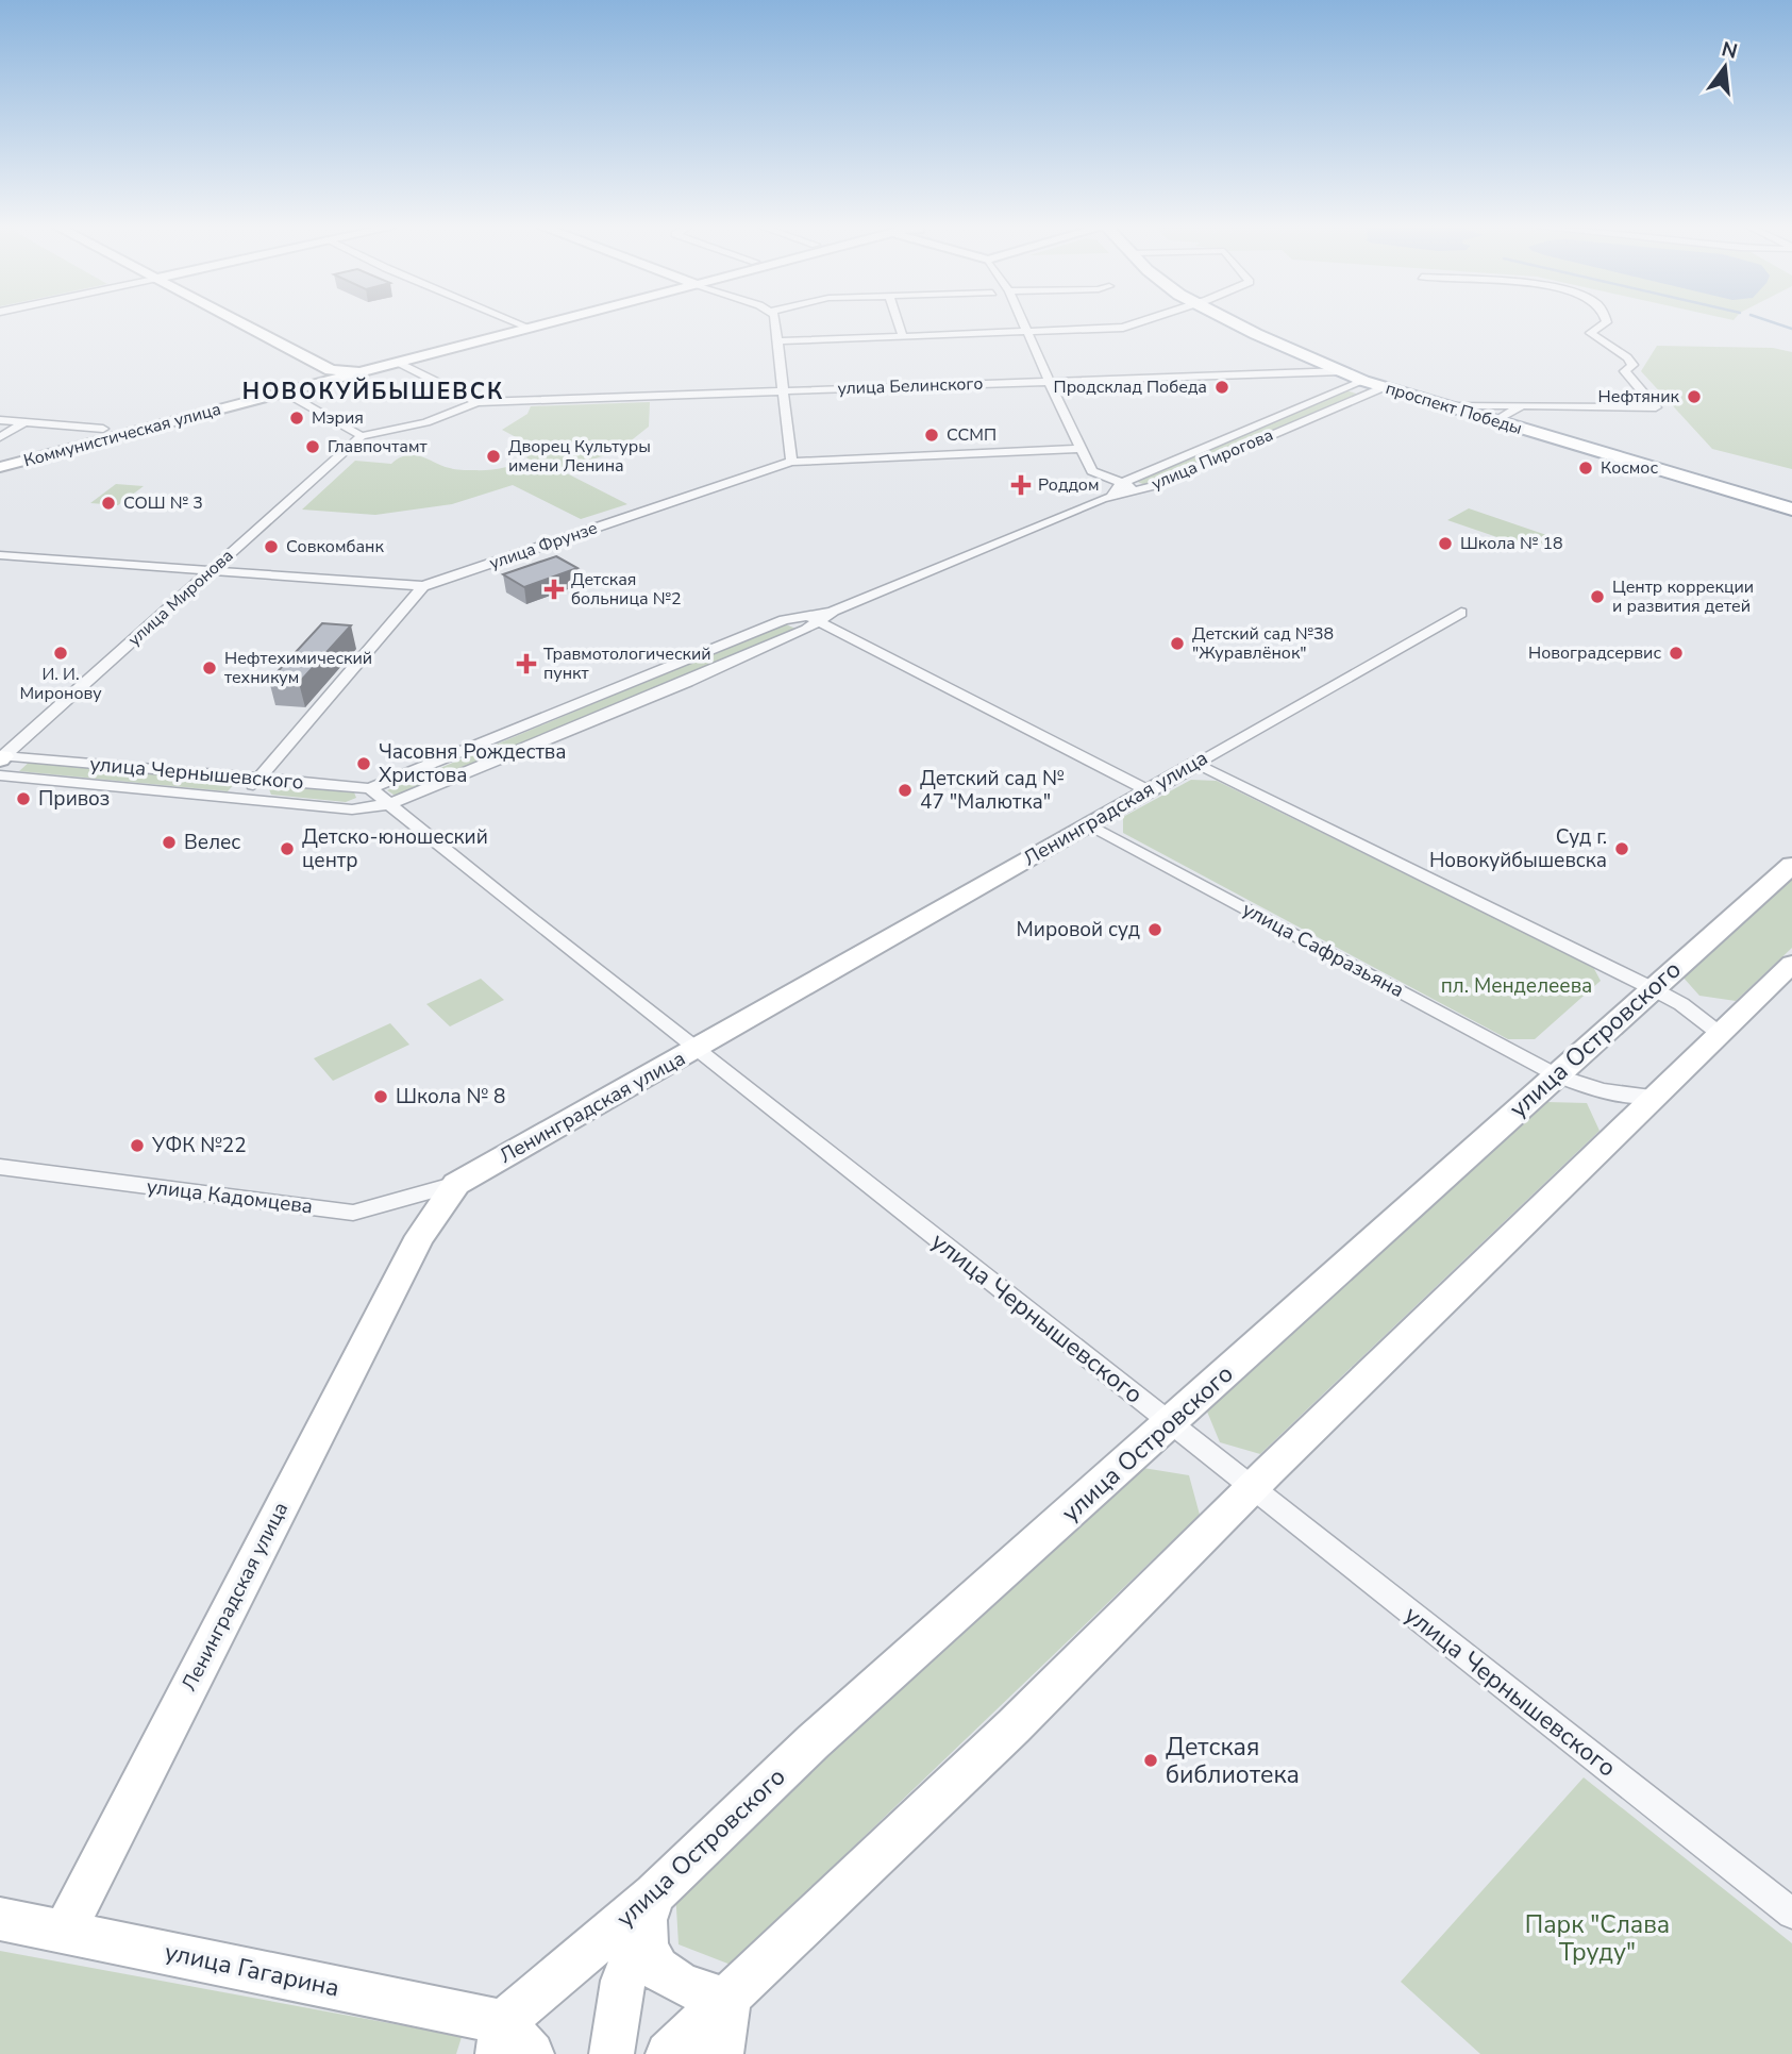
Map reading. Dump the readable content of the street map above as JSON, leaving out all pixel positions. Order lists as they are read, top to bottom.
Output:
{
  "streets": {
    "main road": [
      "проспект Победы",
      "Коммунистическая улица",
      "Ленинградская улица",
      "улица Островского",
      "улица Гагарина"
    ],
    "street": [
      "улица Белинского",
      "улица Пирогова",
      "улица Фрунзе",
      "улица Миронова",
      "улица Чернышевского",
      "улица Сафразьяна",
      "улица Кадомцева"
    ]
  },
  "crossings": [
    ["улица Белинского", "проспект Победы"],
    ["проспект Победы", "улица Пирогова"],
    ["улица Пирогова", "улица Чернышевского"],
    ["улица Фрунзе", "улица Миронова"],
    ["улица Миронова", "улица Чернышевского"],
    ["улица Чернышевского", "Ленинградская улица"],
    ["улица Чернышевского", "улица Островского"],
    ["Ленинградская улица", "улица Сафразьяна"],
    ["Ленинградская улица", "улица Кадомцева"],
    ["Ленинградская улица", "улица Гагарина"],
    ["улица Сафразьяна", "улица Островского"],
    ["улица Островского", "улица Гагарина"]
  ],
  "districts": ["НОВОКУЙБЫШЕВСК"],
  "parks": ["пл. Менделеева", "Парк \"Слава Труду\""],
  "places": {
    "other": [
      "Продсклад Победа",
      "Нефтяник",
      "Мэрия",
      "ССМП",
      "Главпочтамт",
      "Дворец Культуры имени Ленина",
      "Космос",
      "СОШ № 3",
      "Школа № 18",
      "Совкомбанк",
      "Центр коррекции и развития детей",
      "Детский сад №38 \"Журавлёнок\"",
      "И. И. Миронову",
      "Новоградсервис",
      "Нефтехимический техникум",
      "Часовня Рождества Христова",
      "Детский сад № 47 \"Малютка\"",
      "Привоз",
      "Велес",
      "Детско-юношеский центр",
      "Суд г. Новокуйбышевска",
      "Мировой суд",
      "Школа № 8",
      "УФК №22",
      "Детская библиотека"
    ],
    "health": ["Роддом", "Детская больница №2", "Травмотологический пункт"]
  },
  "north": "top"
}
